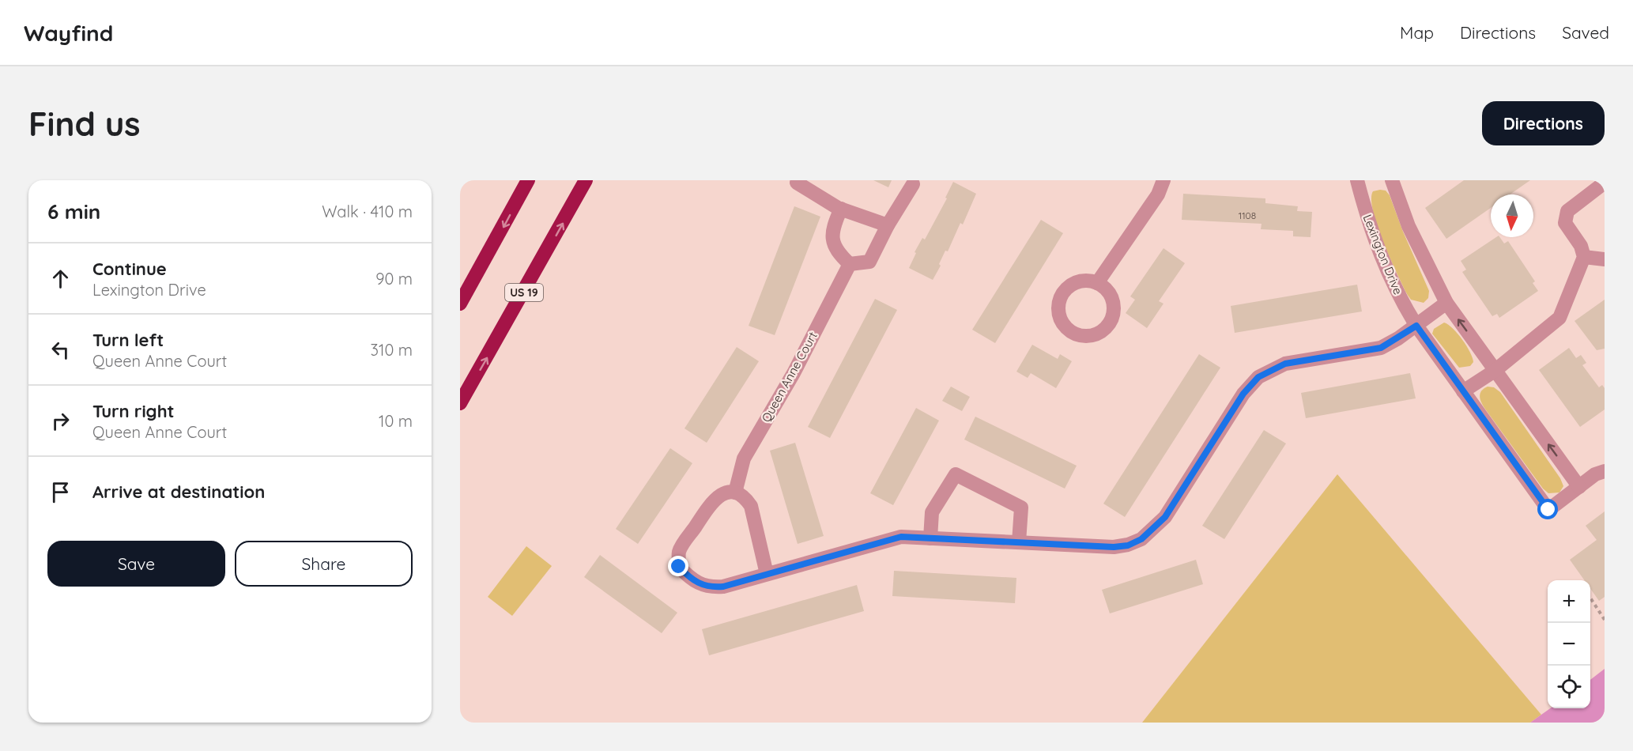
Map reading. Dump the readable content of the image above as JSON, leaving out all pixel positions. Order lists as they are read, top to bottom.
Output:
{
  "streets": {
    "highway": ["US 19"],
    "street": ["Lexington Drive", "Queen Anne Court"]
  },
  "house_numbers": ["1108"],
  "north": "bottom",
  "page": {
    "header": "Wayfind",
    "nav": ["Map", "Directions", "Saved"],
    "buttons": [
      "Directions",
      ["Save", "Share"]
    ],
    "title": "Find us",
    "heading": ["6 min", "Walk · 410 m"],
    "list": [
      ["Continue", "Lexington Drive", "90 m"],
      ["Turn left", "Queen Anne Court", "310 m"],
      ["Turn right", "Queen Anne Court", "10 m"],
      "Arrive at destination"
    ],
    "map_buttons": ["+", "−"]
  }
}
